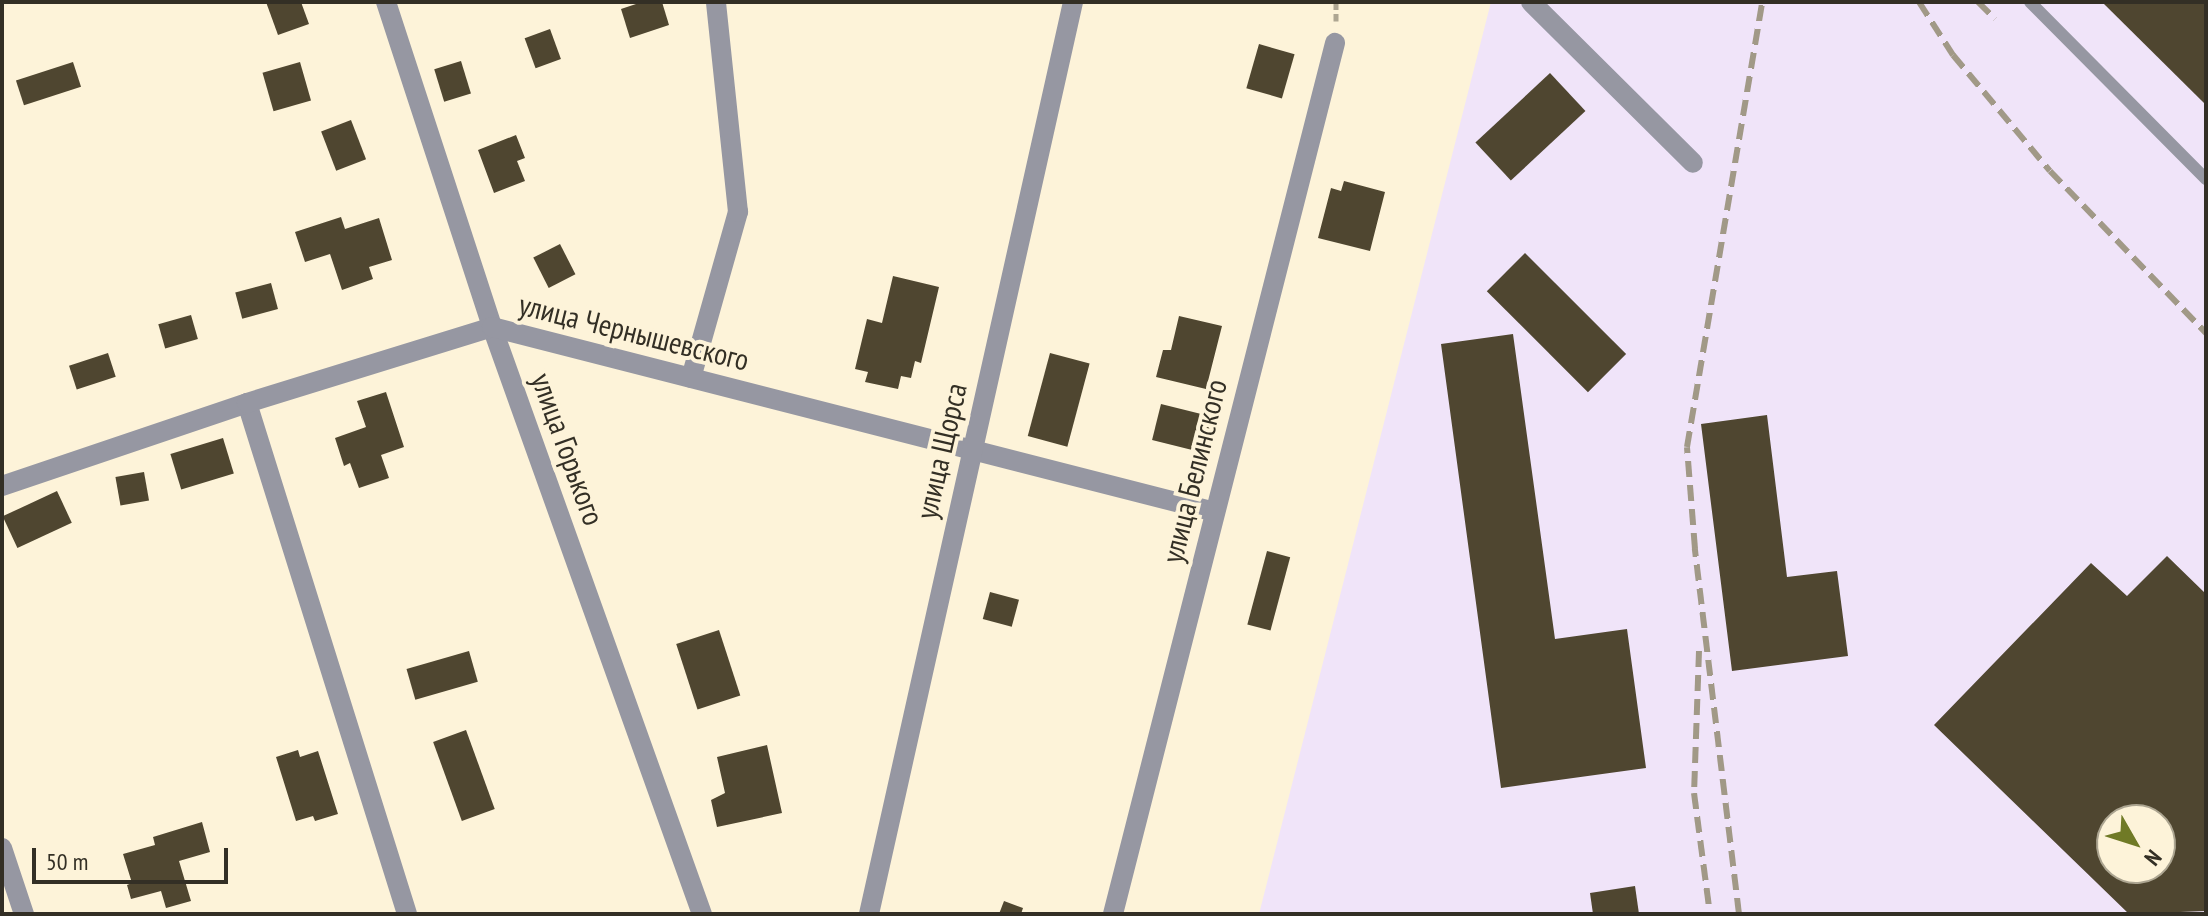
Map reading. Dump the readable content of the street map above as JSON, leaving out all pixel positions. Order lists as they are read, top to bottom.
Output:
{
  "streets": {
    "street": [
      "улица Чернышевского",
      "улица Горького",
      "улица Щорса",
      "улица Белинского"
    ]
  },
  "crossings": [
    ["улица Чернышевского", "улица Горького"],
    ["улица Чернышевского", "улица Щорса"],
    ["улица Чернышевского", "улица Белинского"]
  ],
  "scale_bar": "50 m",
  "north": "bottom right"
}
